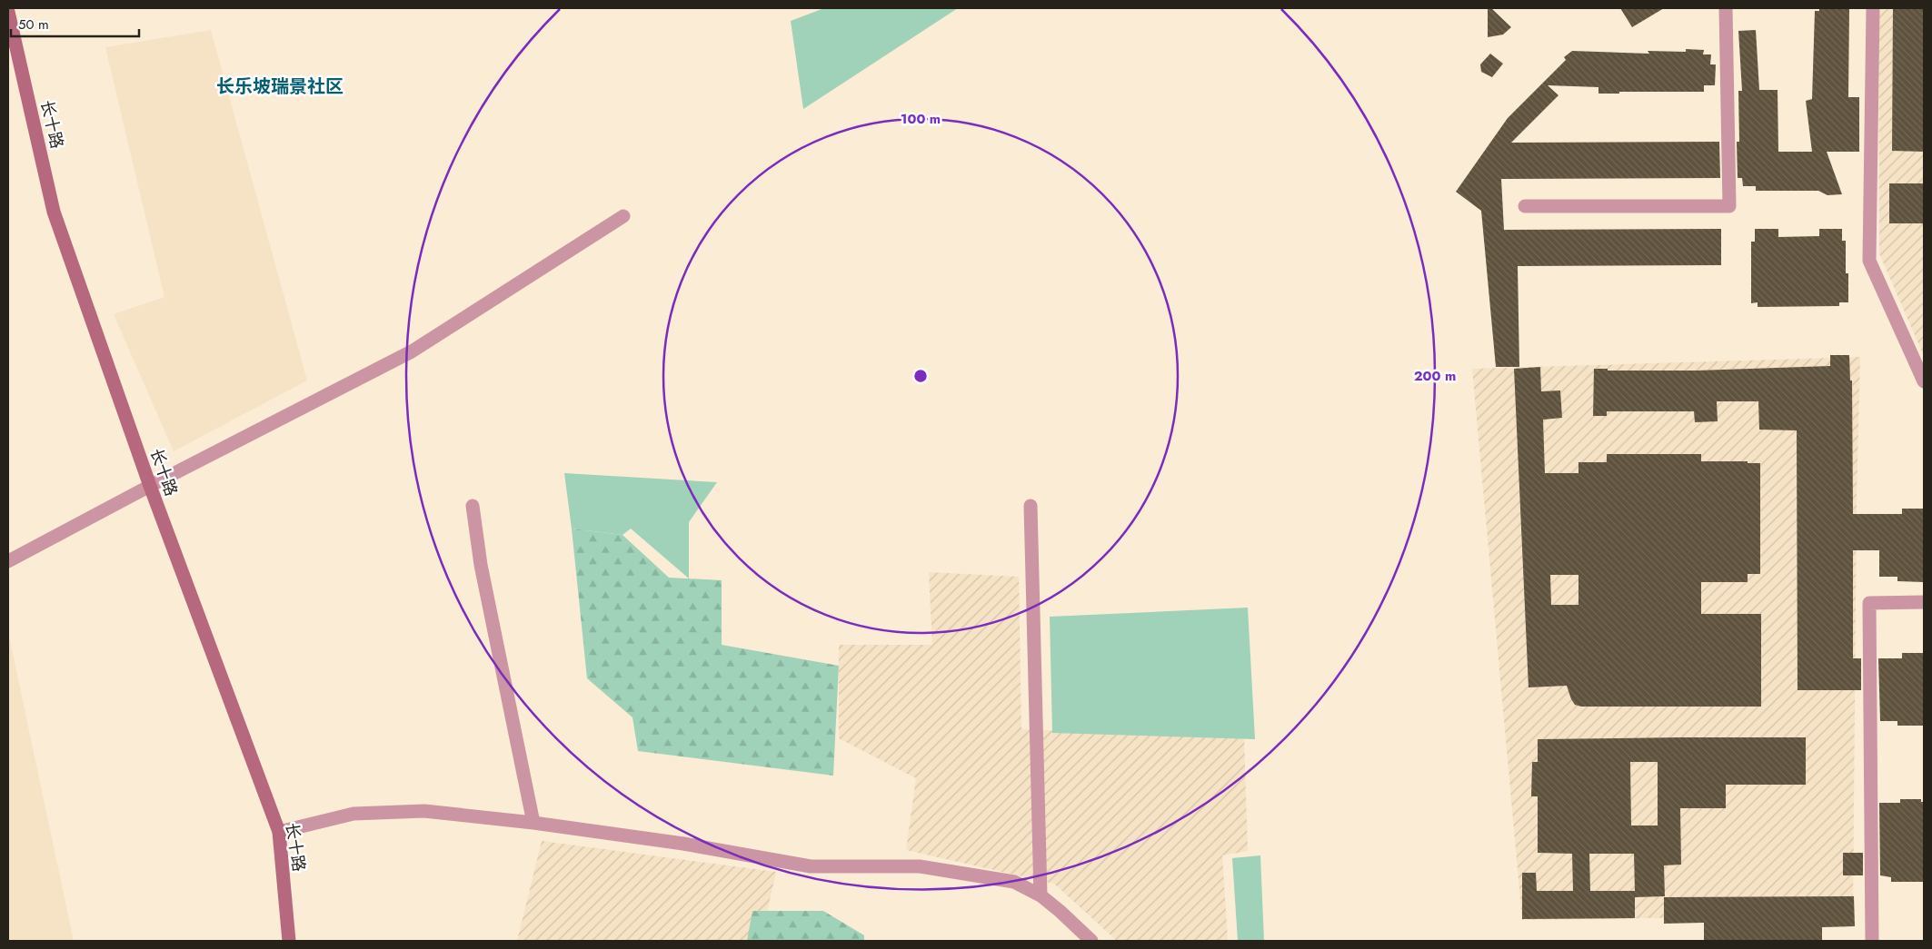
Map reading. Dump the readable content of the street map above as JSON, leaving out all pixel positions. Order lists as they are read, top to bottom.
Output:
{
  "streets": {
    "street": ["长十路"]
  },
  "districts": ["长乐坡瑞景社区"],
  "scale_bar": "50 m",
  "rings": ["100 m", "200 m"]
}
